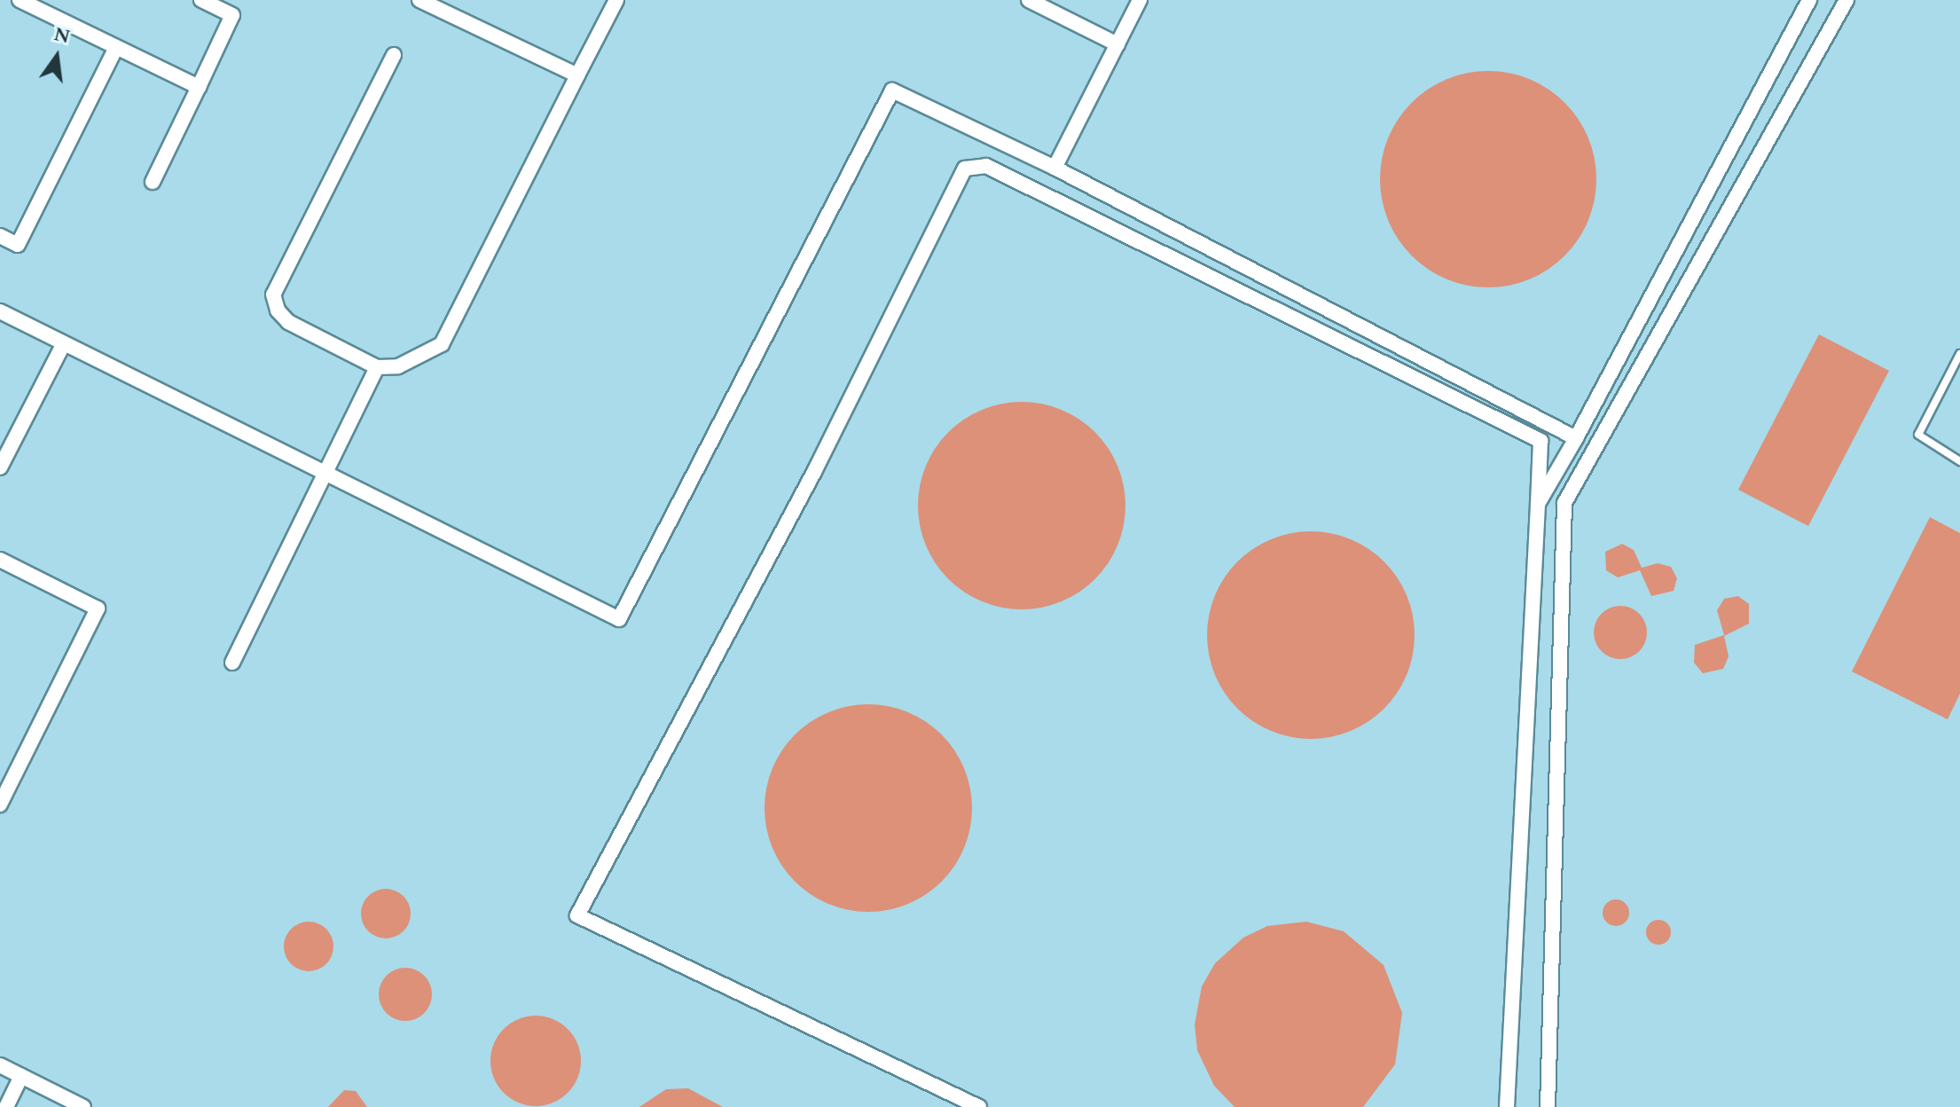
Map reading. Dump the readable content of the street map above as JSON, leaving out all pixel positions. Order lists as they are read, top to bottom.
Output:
{
  "north": "top"
}
